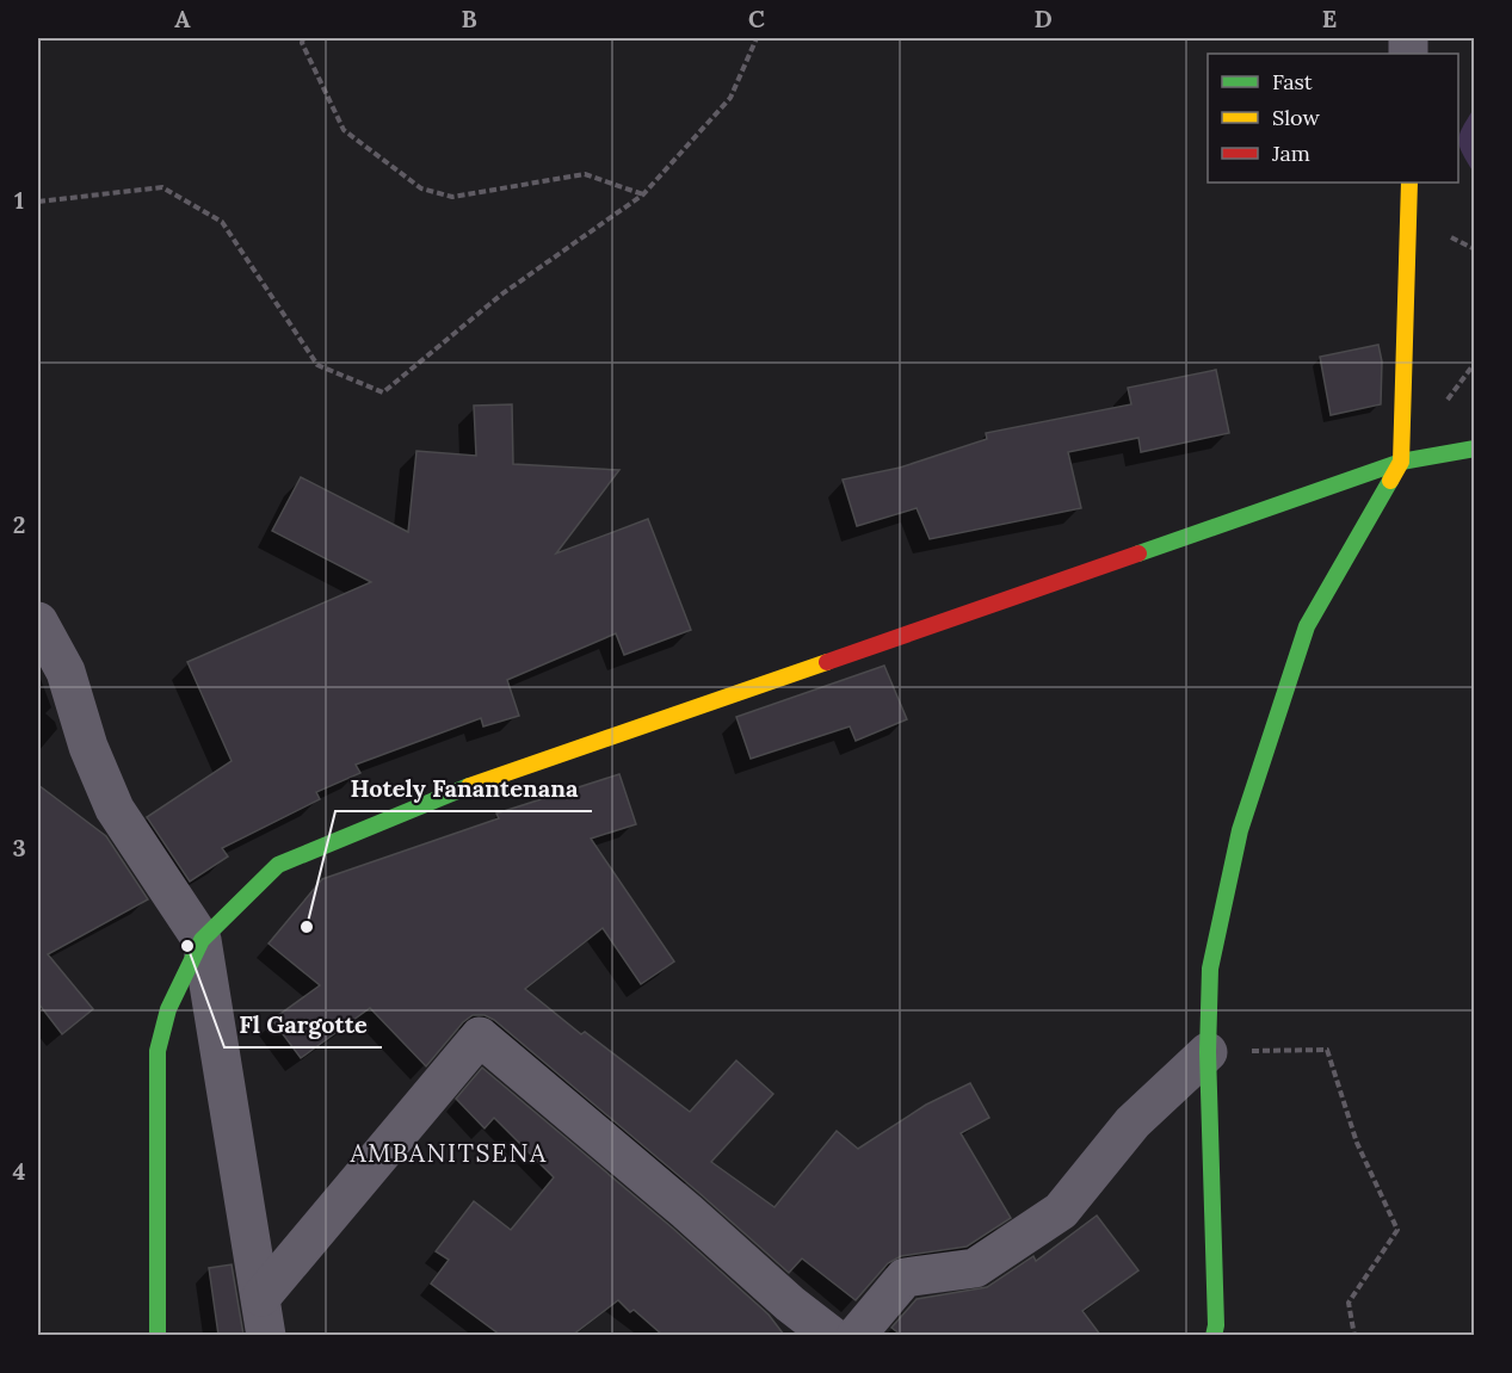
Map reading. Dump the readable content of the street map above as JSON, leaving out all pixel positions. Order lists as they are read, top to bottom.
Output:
{
  "districts": ["AMBANITSENA"],
  "places": ["Hotely Fanantenana", "Fl Gargotte"],
  "legend": ["Fast", "Slow", "Jam"],
  "grid": {
    "columns": [
      "A",
      "B",
      "C",
      "D",
      "E"
    ],
    "rows": [
      "1",
      "2",
      "3",
      "4"
    ]
  }
}
